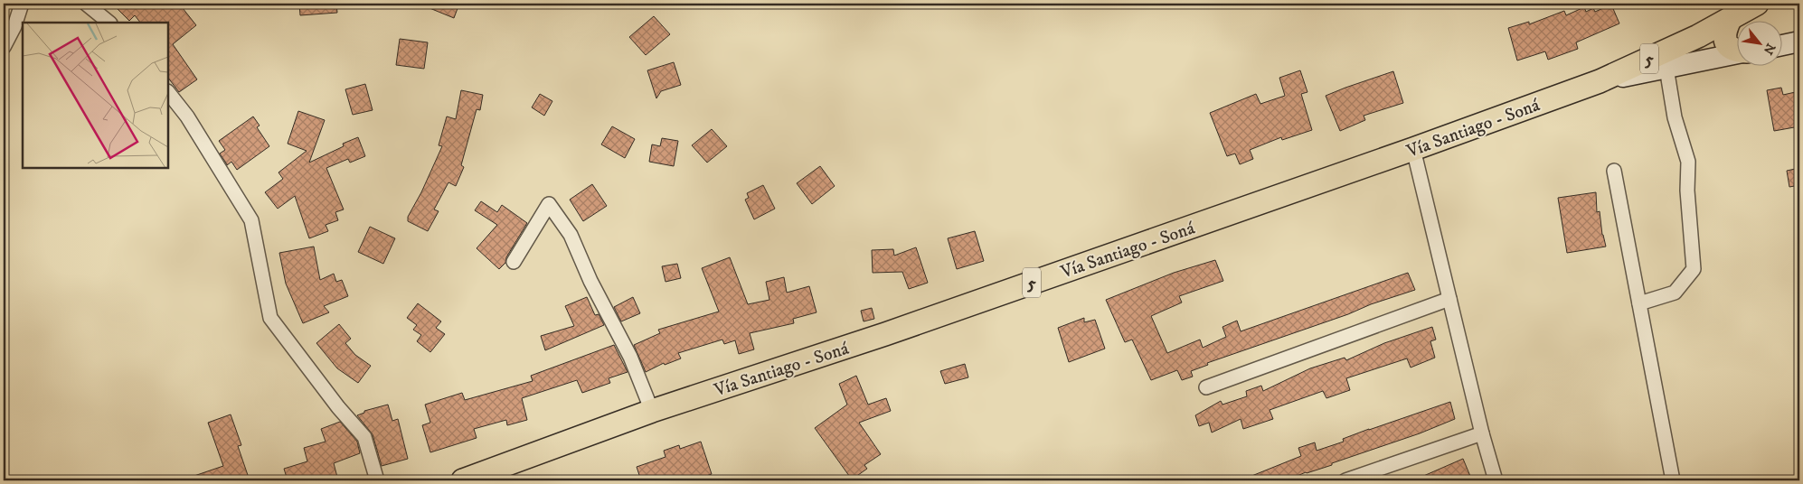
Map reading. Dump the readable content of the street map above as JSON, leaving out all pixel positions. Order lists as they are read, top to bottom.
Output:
{
  "streets": {
    "main road": ["5", "Vía Santiago - Soná"]
  },
  "north": "bottom right"
}
